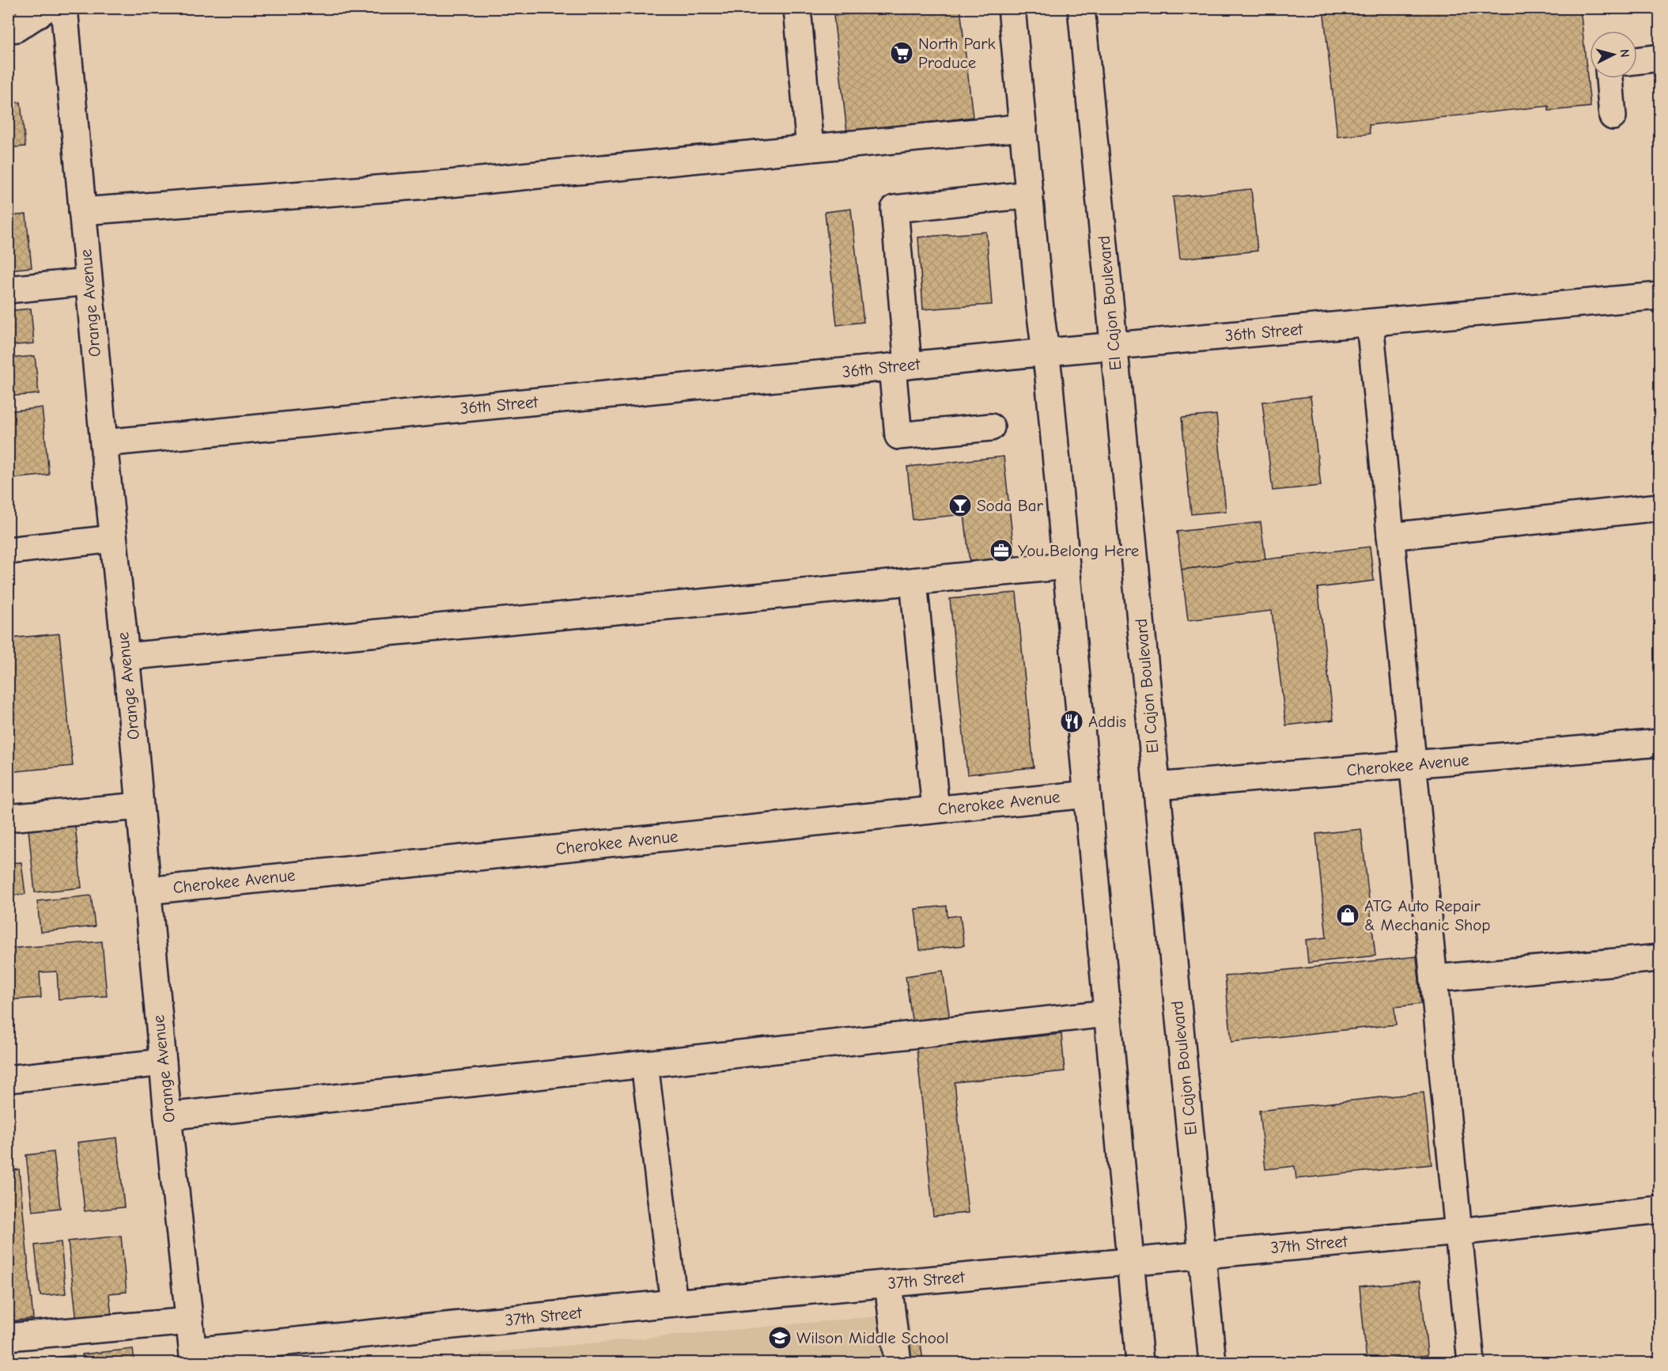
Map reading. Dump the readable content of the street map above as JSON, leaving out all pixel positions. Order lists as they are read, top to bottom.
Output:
{
  "streets": {
    "street": [
      "Orange Avenue",
      "El Cajon Boulevard",
      "36th Street",
      "Cherokee Avenue",
      "37th Street"
    ]
  },
  "crossings": [
    ["Orange Avenue", "36th Street"],
    ["Orange Avenue", "Cherokee Avenue"],
    ["Orange Avenue", "37th Street"],
    ["El Cajon Boulevard", "36th Street"],
    ["El Cajon Boulevard", "Cherokee Avenue"],
    ["El Cajon Boulevard", "37th Street"]
  ],
  "places": {
    "supermarket": ["North Park Produce"],
    "bar": ["Soda Bar"],
    "office": ["You Belong Here"],
    "restaurant": ["Addis"],
    "shop": ["ATG Auto Repair & Mechanic Shop"],
    "school or university": ["Wilson Middle School"]
  },
  "north": "right"
}
